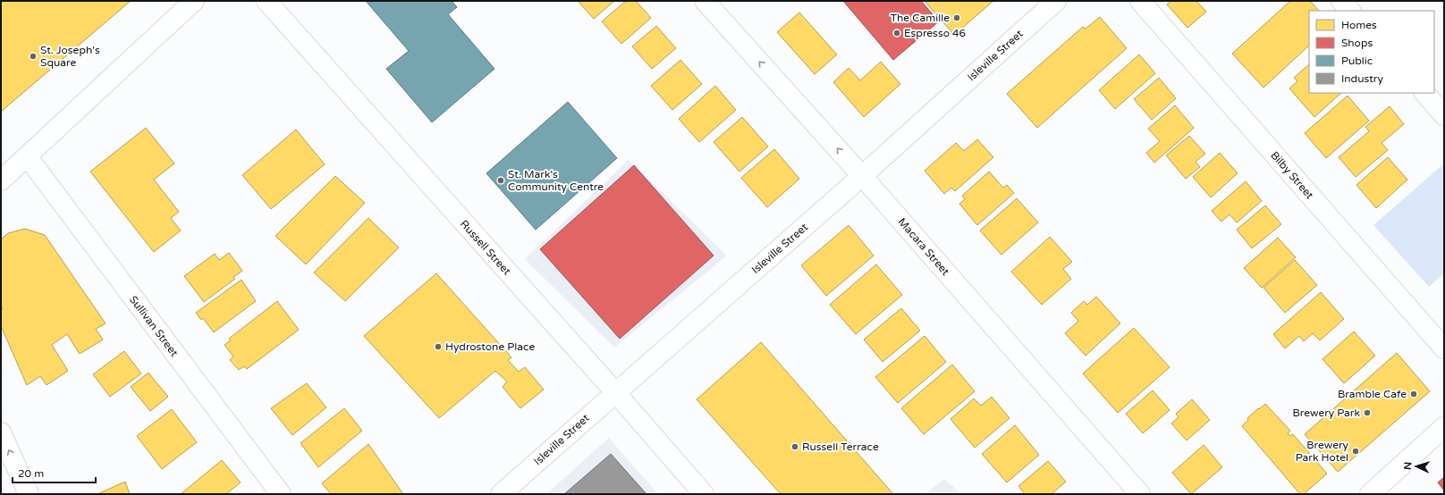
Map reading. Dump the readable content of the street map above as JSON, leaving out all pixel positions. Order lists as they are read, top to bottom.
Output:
{
  "streets": {
    "street": [
      "Isleville Street",
      "Bilby Street",
      "Macara Street",
      "Russell Street",
      "Sullivan Street"
    ]
  },
  "crossings": [
    ["Isleville Street", "Macara Street"],
    ["Isleville Street", "Russell Street"]
  ],
  "one_way": ["Macara Street"],
  "places": [
    "The Camille",
    "Espresso 46",
    "St. Joseph's Square",
    "St. Mark's Community Centre",
    "Hydrostone Place",
    "Bramble Cafe",
    "Brewery Park",
    "Russell Terrace",
    "Brewery Park Hotel"
  ],
  "legend": [
    "Homes",
    "Shops",
    "Public",
    "Industry"
  ],
  "scale_bar": "20 m",
  "north": "left"
}
